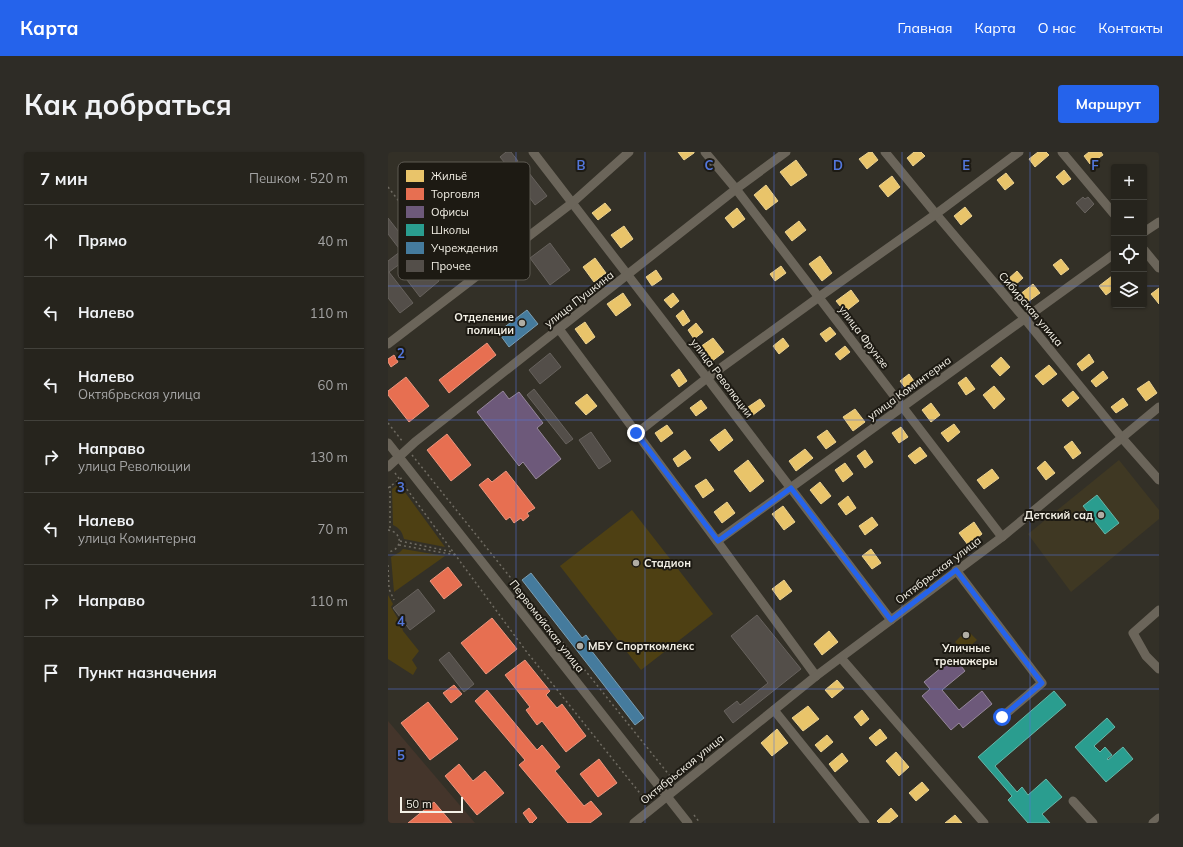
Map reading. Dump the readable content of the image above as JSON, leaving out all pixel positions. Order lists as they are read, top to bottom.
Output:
{
  "streets": {
    "street": [
      "улица Пушкина",
      "Сибирская улица",
      "улица Фрунзе",
      "улица Революции",
      "улица Коминтерна",
      "Октябрьская улица",
      "Первомайская улица"
    ]
  },
  "crossings": [
    ["улица Пушкина", "улица Фрунзе"],
    ["улица Пушкина", "улица Революции"],
    ["улица Пушкина", "Первомайская улица"],
    ["Сибирская улица", "улица Коминтерна"],
    ["Сибирская улица", "Октябрьская улица"],
    ["улица Фрунзе", "улица Коминтерна"],
    ["улица Фрунзе", "Октябрьская улица"],
    ["улица Революции", "улица Коминтерна"],
    ["улица Революции", "Октябрьская улица"],
    ["Октябрьская улица", "Первомайская улица"]
  ],
  "places": [
    "Отделение полиции",
    "Детский сад",
    "Стадион",
    "Уличные тренажеры",
    "МБУ Спорткомлекс"
  ],
  "legend": [
    "Жильё",
    "Торговля",
    "Офисы",
    "Школы",
    "Учреждения",
    "Прочее"
  ],
  "scale_bar": "50 m",
  "page": {
    "header": "Карта",
    "nav": [
      "Главная",
      "Карта",
      "О нас",
      "Контакты"
    ],
    "buttons": "Маршрут",
    "title": "Как добраться",
    "heading": ["7 мин", "Пешком · 520 m"],
    "map_buttons": ["+", "−"],
    "list": [
      ["Прямо", "40 m"],
      ["Налево", "110 m"],
      ["Налево", "Октябрьская улица", "60 m"],
      ["Направо", "улица Революции", "130 m"],
      ["Налево", "улица Коминтерна", "70 m"],
      ["Направо", "110 m"],
      "Пункт назначения"
    ],
    "scale": "50 m"
  },
  "grid": {
    "columns": [
      "B",
      "C",
      "D",
      "E",
      "F"
    ],
    "rows": [
      "2",
      "3",
      "4",
      "5"
    ]
  }
}
